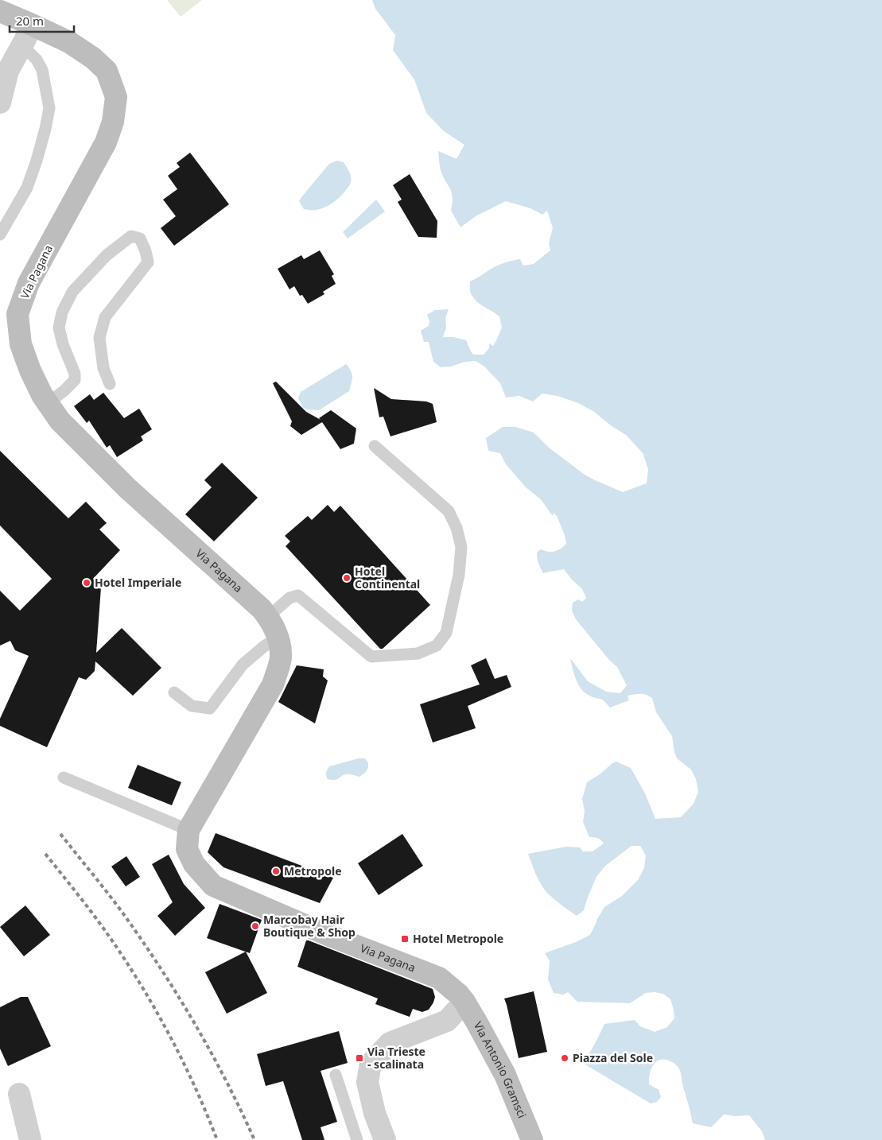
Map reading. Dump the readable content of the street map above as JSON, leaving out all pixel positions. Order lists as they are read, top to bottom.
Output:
{
  "streets": {
    "main road": ["Via Pagana", "Via Antonio Gramsci"]
  },
  "crossings": [
    ["Via Pagana", "Via Antonio Gramsci"]
  ],
  "places": {
    "other": [
      "Hotel Continental",
      "Hotel Imperiale",
      "Metropole",
      "Marcobay Hair Boutique & Shop",
      "Piazza del Sole"
    ],
    "transit": ["Hotel Metropole", "Via Trieste - scalinata"]
  },
  "scale_bar": "20 m"
}
